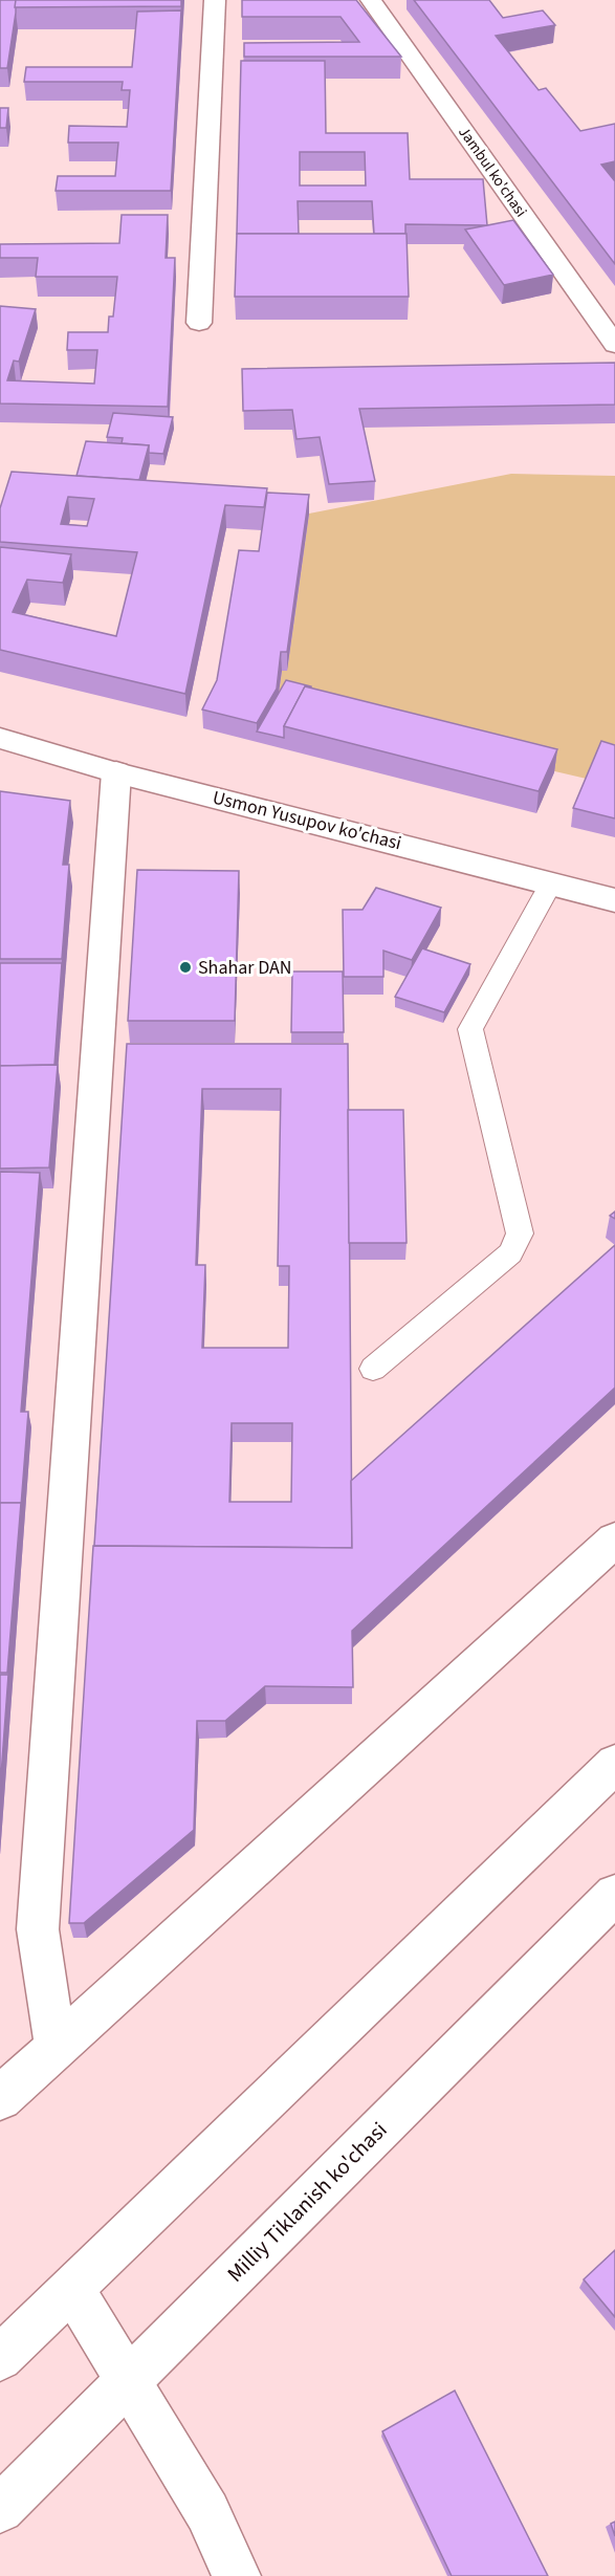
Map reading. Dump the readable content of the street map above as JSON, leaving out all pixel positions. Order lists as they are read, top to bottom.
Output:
{
  "streets": {
    "street": ["Jambul ko'chasi", "Usmon Yusupov ko'chasi", "Milliy Tiklanish ko'chasi"]
  },
  "places": ["Shahar DAN"]
}
